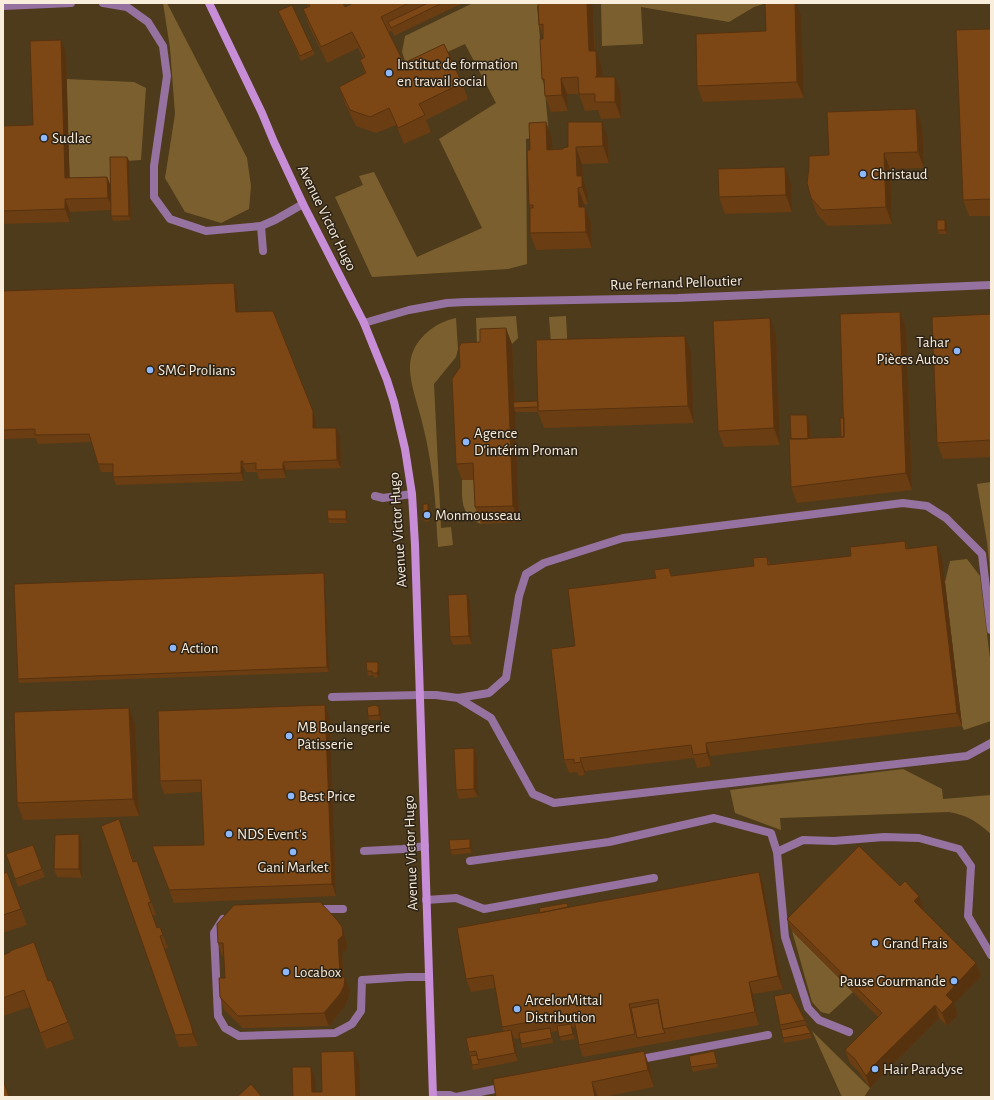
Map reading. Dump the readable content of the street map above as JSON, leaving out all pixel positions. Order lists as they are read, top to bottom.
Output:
{
  "streets": {
    "street": ["Avenue Victor Hugo", "Rue Fernand Pelloutier"]
  },
  "crossings": [
    ["Avenue Victor Hugo", "Rue Fernand Pelloutier"]
  ],
  "places": [
    "Institut de formation en travail social",
    "Sudlac",
    "Christaud",
    "Tahar Pièces Autos",
    "SMG Prolians",
    "Agence D'intérim Proman",
    "Monmousseau",
    "Action",
    "MB Boulangerie Pâtisserie",
    "Best Price",
    "NDS Event's",
    "Gani Market",
    "Grand Frais",
    "Locabox",
    "Pause Gourmande",
    "ArcelorMittal Distribution",
    "Hair Paradyse"
  ]
}
